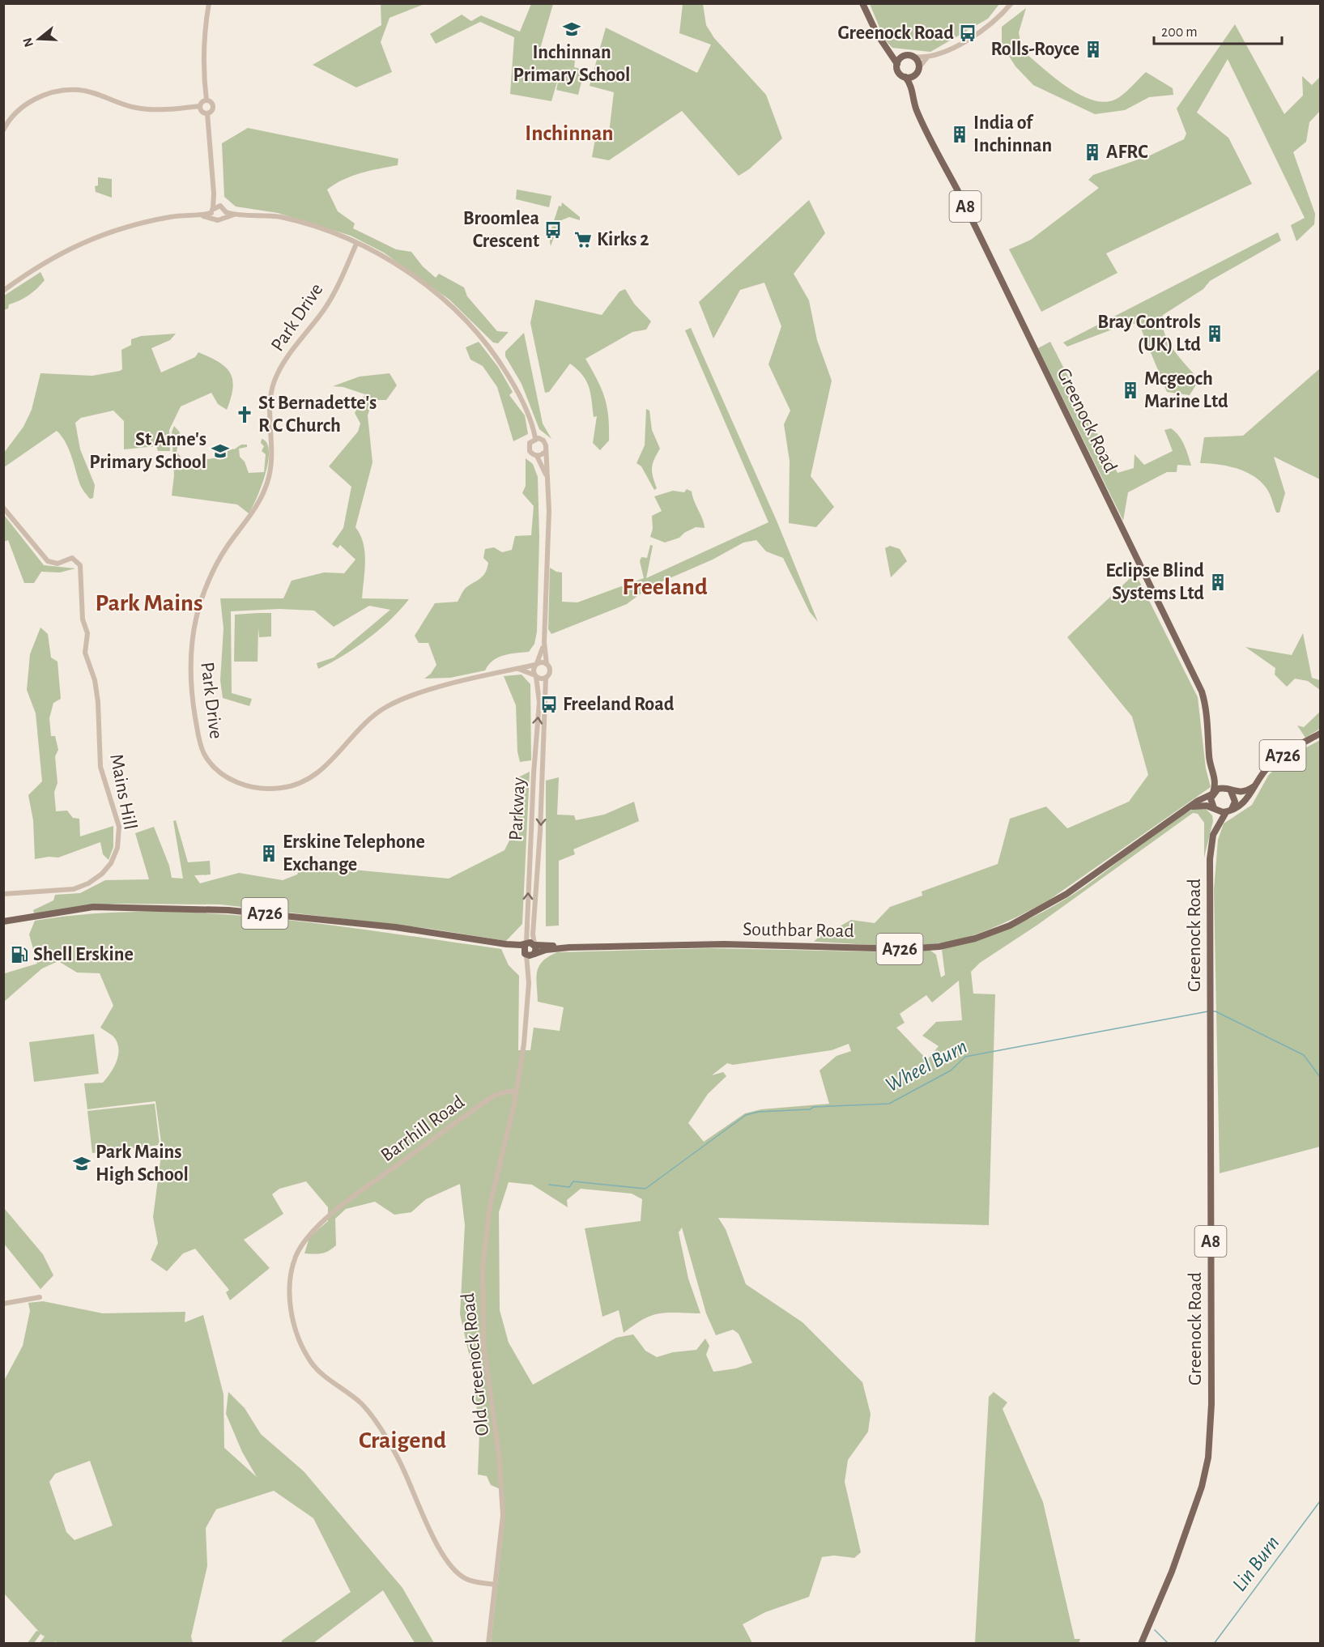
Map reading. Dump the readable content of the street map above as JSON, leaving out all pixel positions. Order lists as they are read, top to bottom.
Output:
{
  "streets": {
    "main road": [
      "A8",
      "Greenock Road",
      "A726",
      "Southbar Road"
    ],
    "street": [
      "Park Drive",
      "Mains Hill",
      "Parkway",
      "Barrhill Road",
      "Old Greenock Road"
    ]
  },
  "crossings": [
    ["A8", "Greenock Road"],
    ["Park Drive", "Parkway"],
    ["Greenock Road", "A726"],
    ["Greenock Road", "Southbar Road"],
    ["A726", "Parkway"],
    ["A726", "Southbar Road"],
    ["A726", "Old Greenock Road"],
    ["Parkway", "Southbar Road"],
    ["Southbar Road", "Old Greenock Road"],
    ["Barrhill Road", "Old Greenock Road"]
  ],
  "districts": [
    "Inchinnan",
    "Freeland",
    "Park Mains",
    "Craigend"
  ],
  "water": ["Wheel Burn", "Lin Burn"],
  "places": {
    "school or university": ["Inchinnan Primary School", "St Anne's Primary School", "Park Mains High School"],
    "bus stop": ["Greenock Road", "Broomlea Crescent", "Freeland Road"],
    "building": [
      "Rolls-Royce",
      "India of Inchinnan",
      "AFRC",
      "Bray Controls (UK) Ltd",
      "Mcgeoch Marine Ltd",
      "Eclipse Blind Systems Ltd",
      "Erskine Telephone Exchange"
    ],
    "supermarket": ["Kirks 2"],
    "church": ["St Bernadette's R C Church"],
    "fuel station": ["Shell Erskine"]
  },
  "scale_bar": "200 m",
  "north": "left"
}
